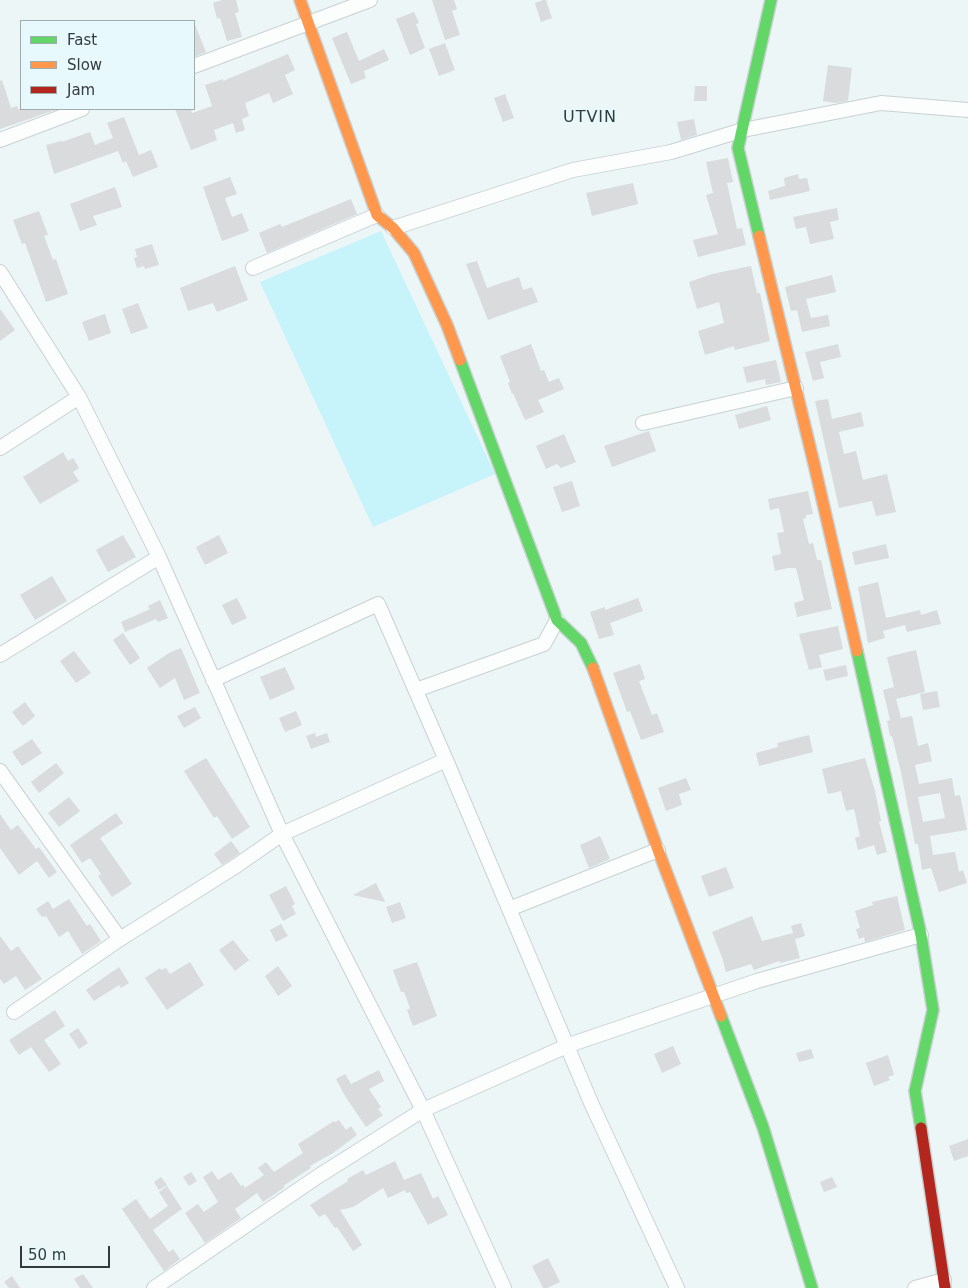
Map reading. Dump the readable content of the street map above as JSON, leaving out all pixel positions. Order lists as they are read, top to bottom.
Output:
{
  "districts": ["UTVIN"],
  "legend": ["Fast", "Slow", "Jam"],
  "scale_bar": "50 m"
}
